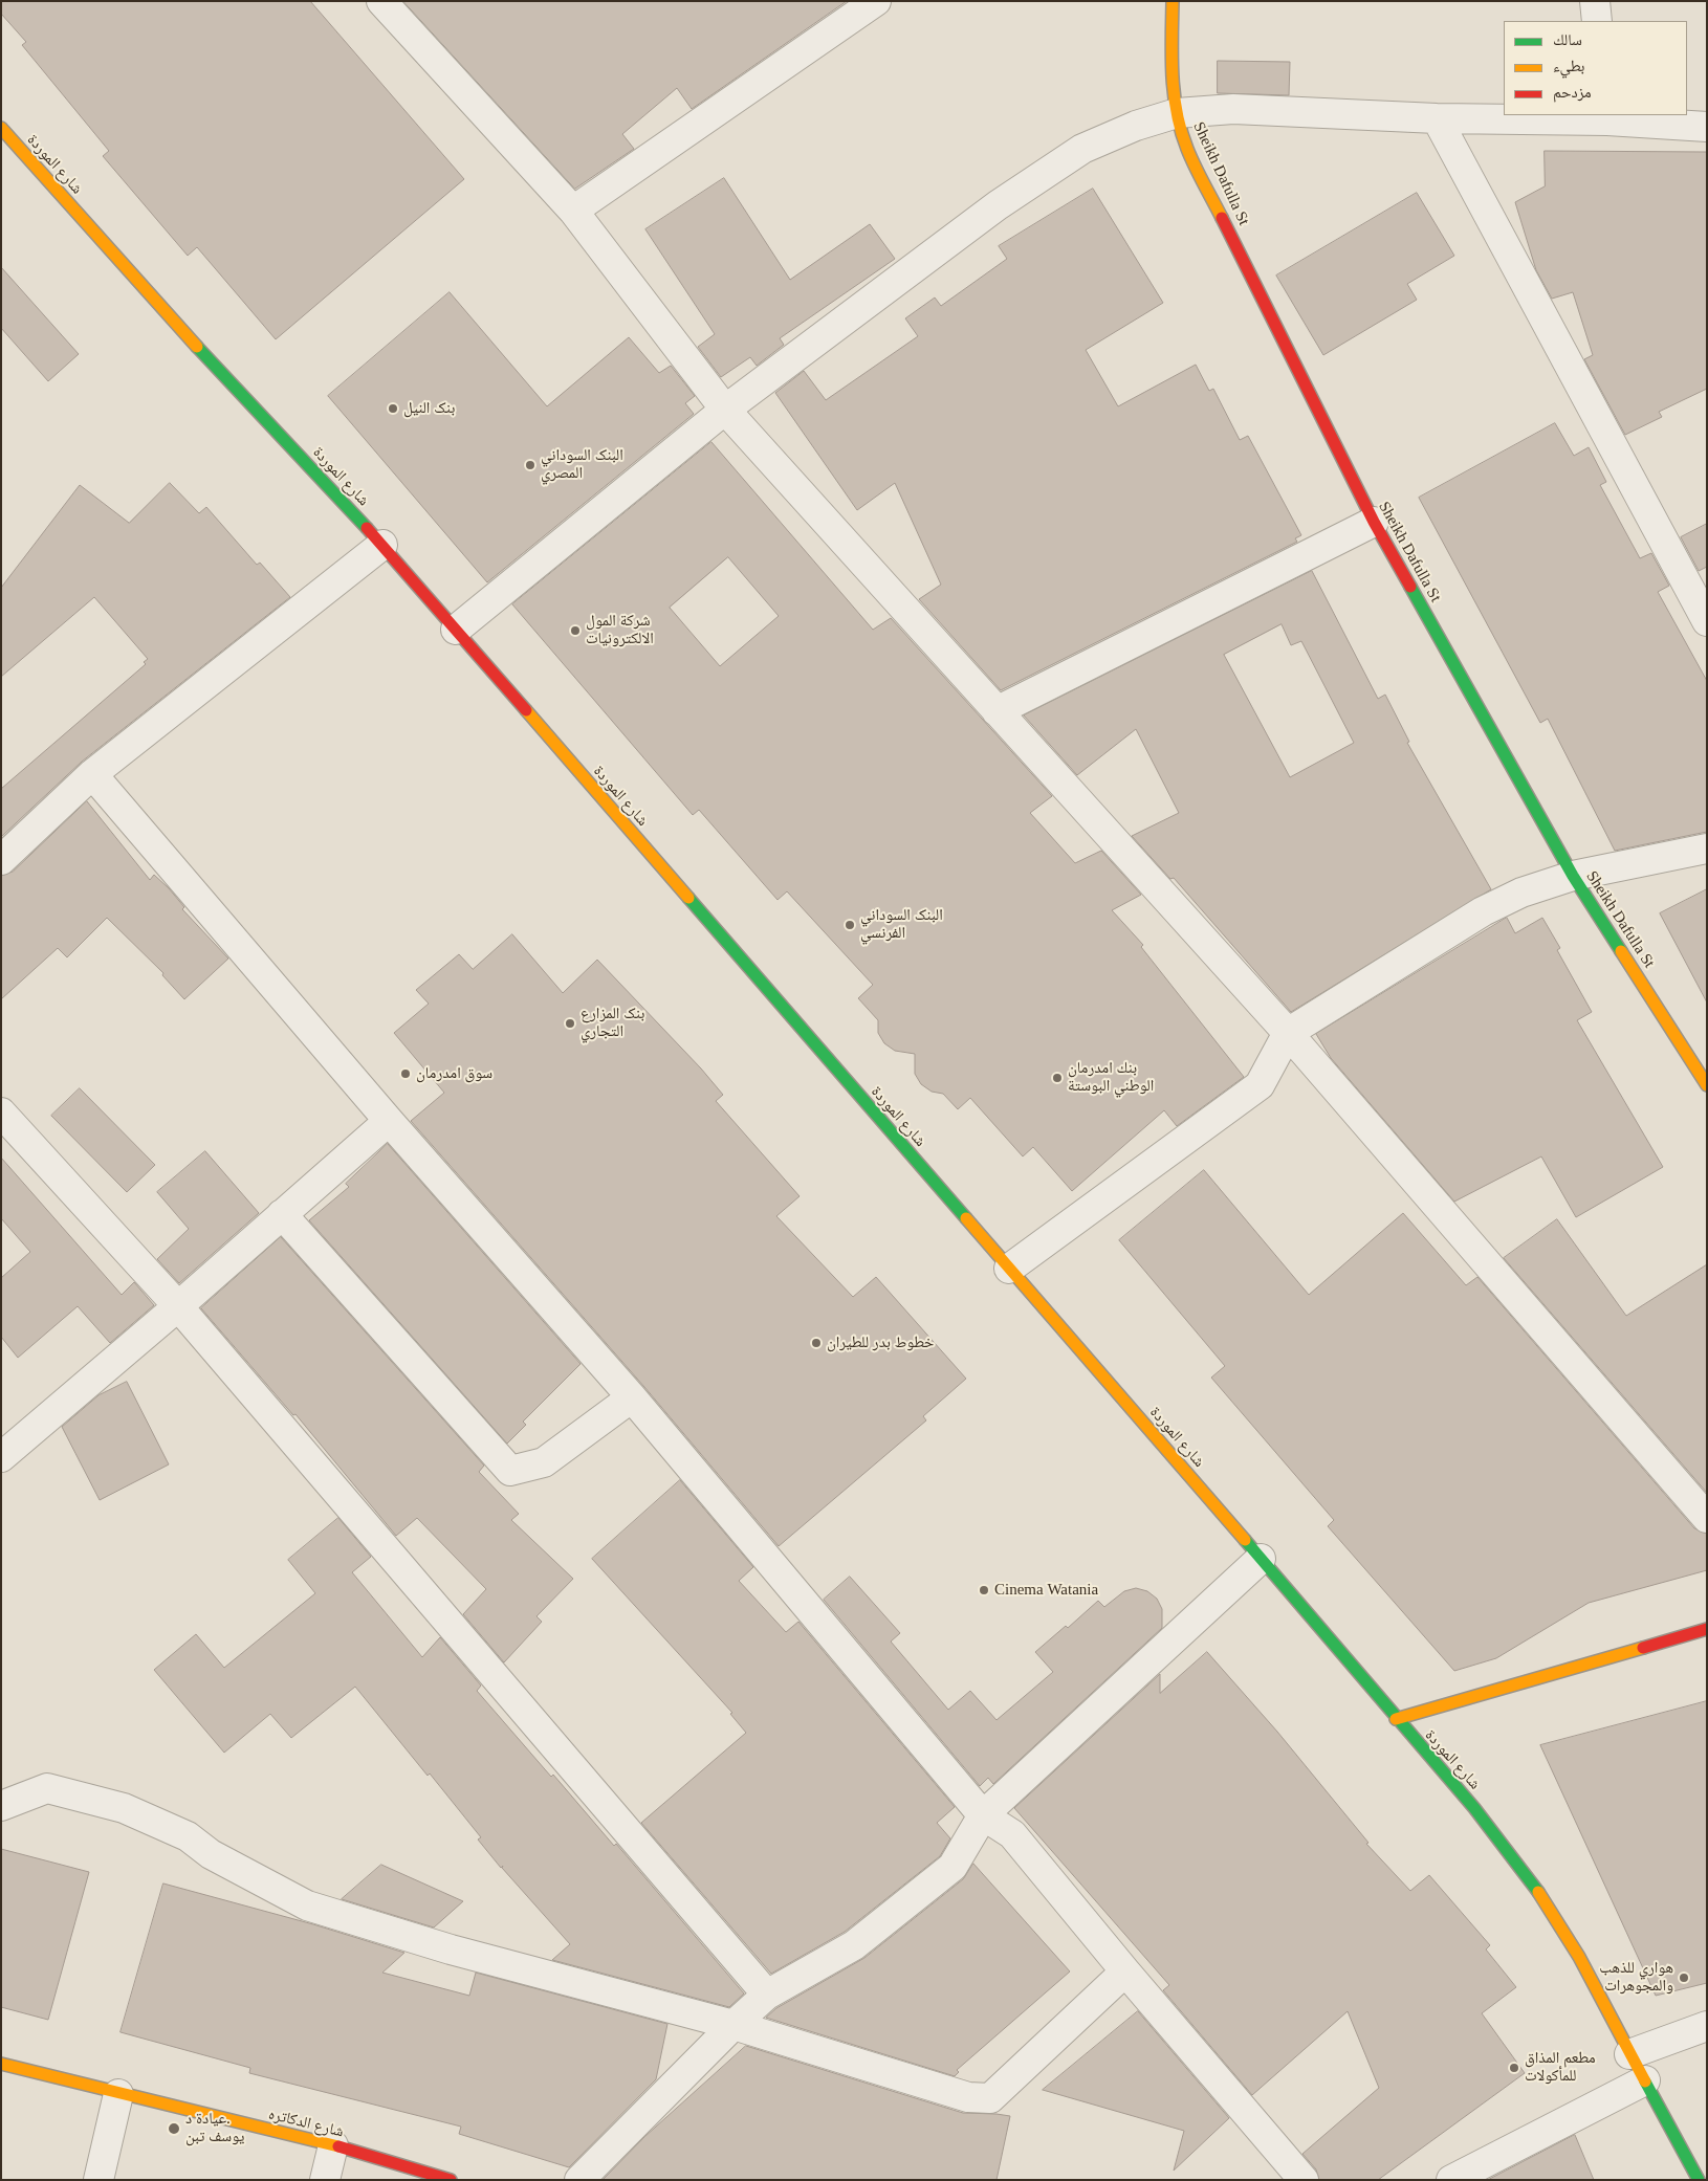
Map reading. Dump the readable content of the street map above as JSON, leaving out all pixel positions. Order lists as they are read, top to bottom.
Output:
{
  "streets": {
    "street": ["شارع الموردة", "Sheikh Dafulla St", "شارع الدكاتره"]
  },
  "places": [
    "بنک النيل",
    "البنک السوداني المصري",
    "شركة المول الالكترونيات",
    "البنک السوداني الفرنسي",
    "بنک المزارع التجاري",
    "سوق امدرمان",
    "بنك امدرمان الوطني البوستة",
    "خطوط بدر للطيران",
    "Cinema Watania",
    "هواري للذهب والمجوهرات",
    "مطعم المذاق للمأكولات",
    "عيادة د. يوسف تبن"
  ],
  "legend": ["سالك", "بطيء", "مزدحم"]
}
